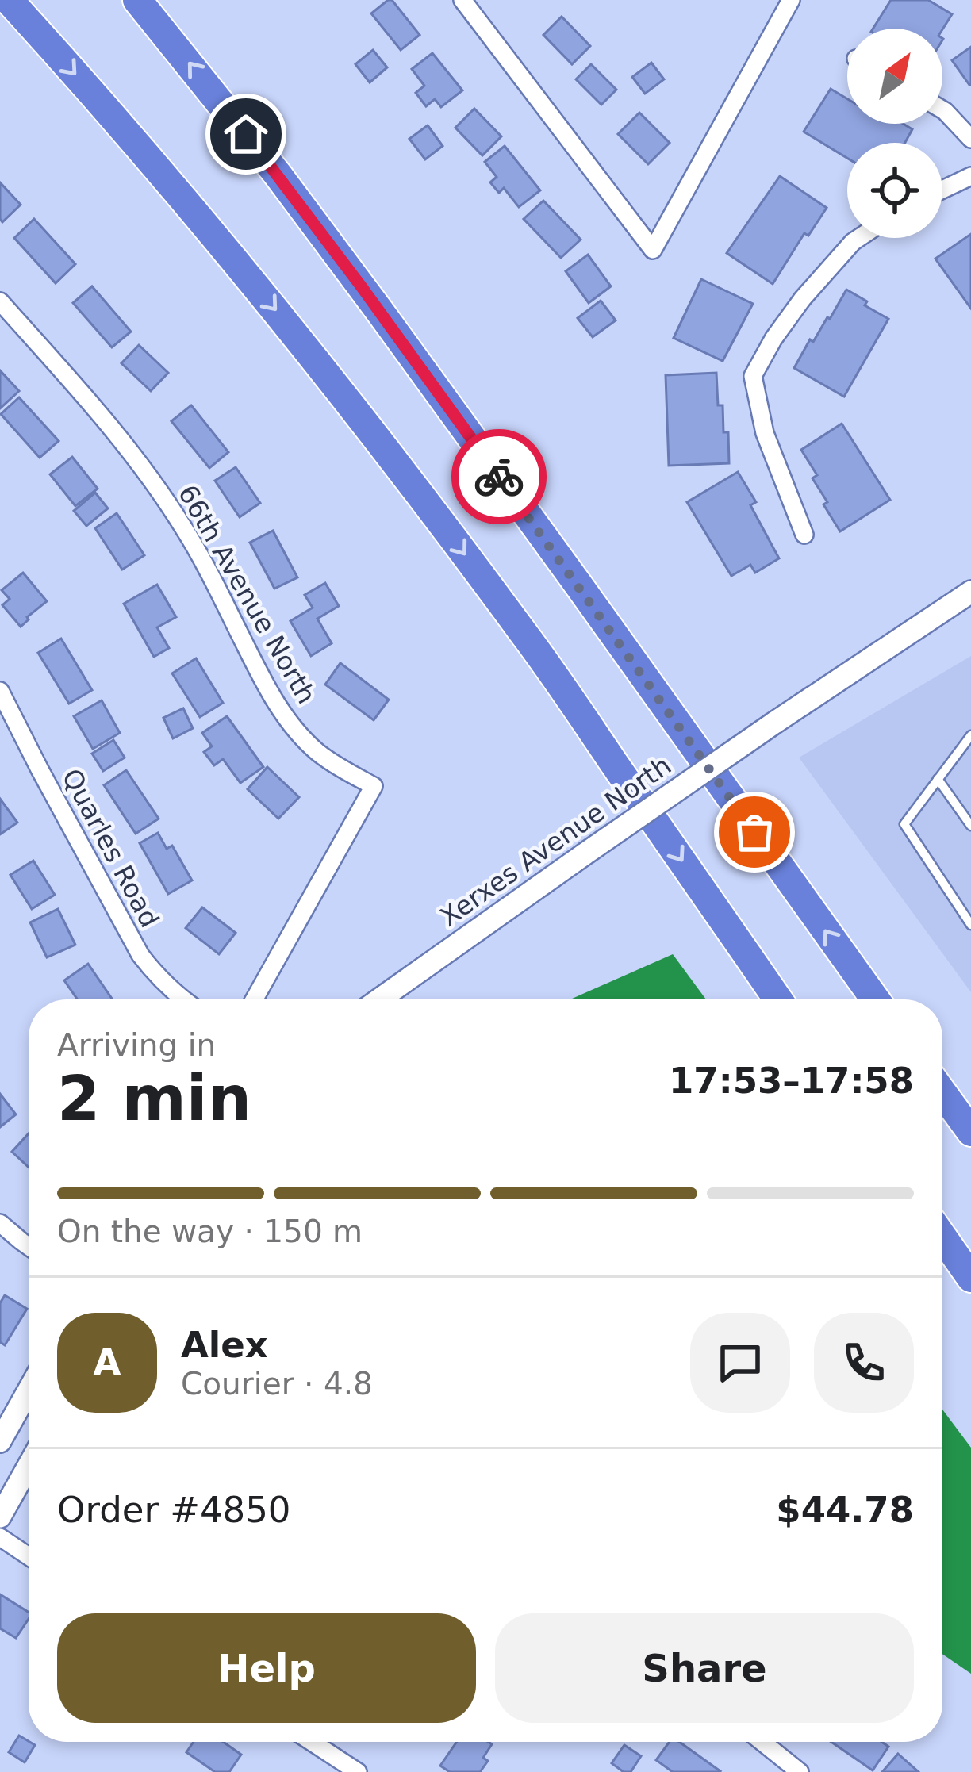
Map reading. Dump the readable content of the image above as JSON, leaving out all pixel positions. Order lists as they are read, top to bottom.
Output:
{
  "streets": {
    "street": ["66th Avenue North", "Xerxes Avenue North", "Quarles Road"]
  },
  "north": "top right",
  "page": {
    "heading": ["2 min", "Arriving in", "17:53–17:58"],
    "panel": [
      "Alex",
      "Courier · 4.8",
      "Order #4850",
      "$44.78"
    ],
    "bar": "On the way · 150 m",
    "round": "A",
    "buttons": ["Help", "Share"]
  }
}
